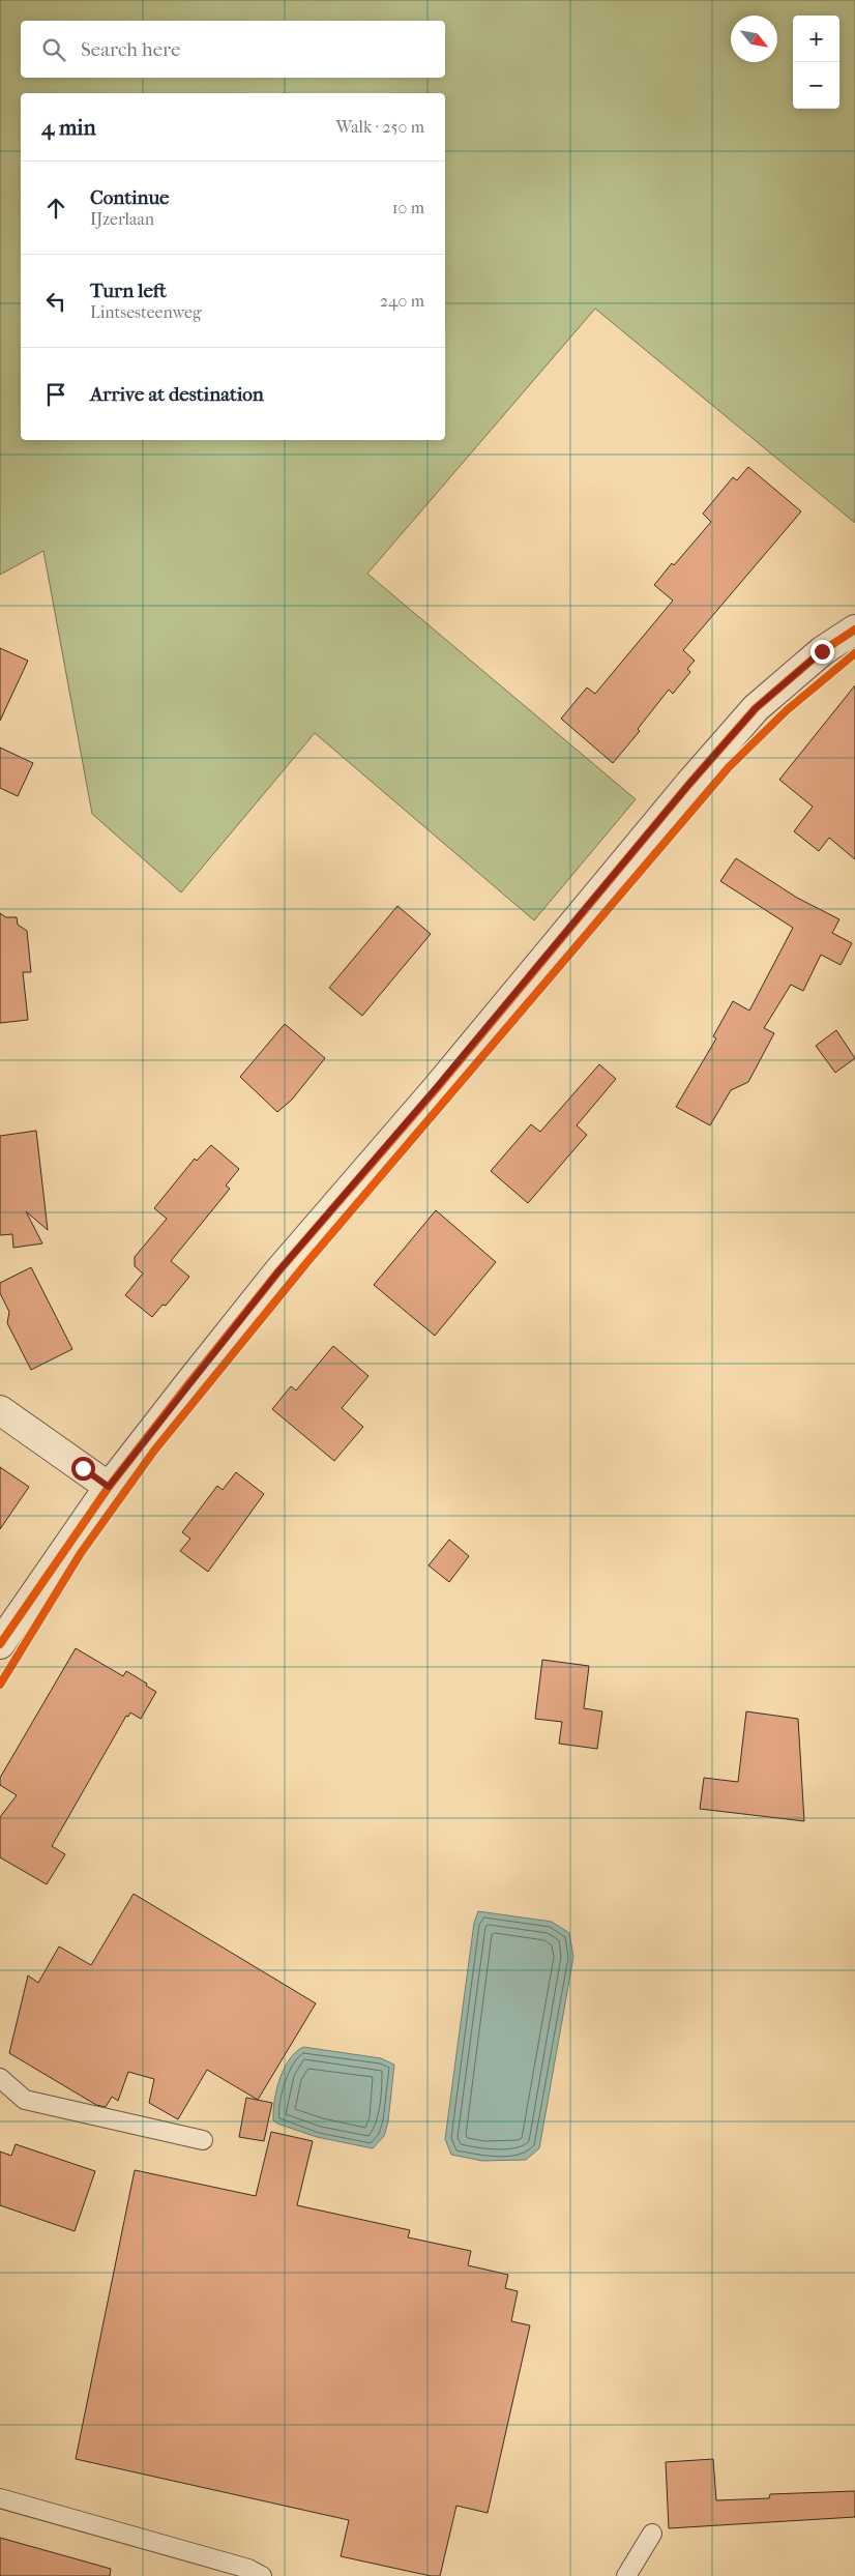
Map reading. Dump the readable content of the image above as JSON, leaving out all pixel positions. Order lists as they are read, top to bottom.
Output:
{
  "north": "bottom right",
  "page": {
    "map_buttons": ["+", "−"],
    "search": "Search here",
    "heading": ["4 min", "Walk · 250 m"],
    "list": [
      ["Continue", "IJzerlaan", "10 m"],
      ["Turn left", "Lintsesteenweg", "240 m"],
      "Arrive at destination"
    ]
  }
}
